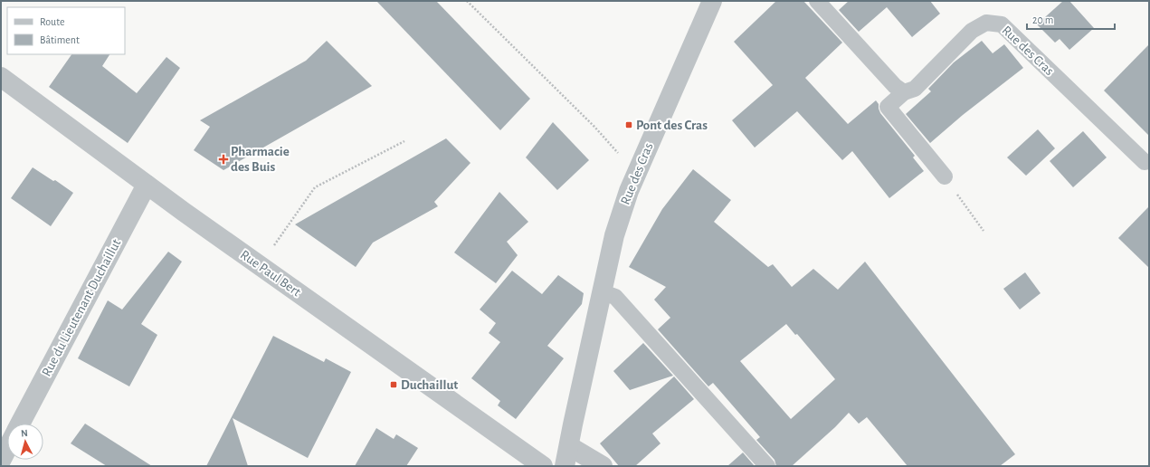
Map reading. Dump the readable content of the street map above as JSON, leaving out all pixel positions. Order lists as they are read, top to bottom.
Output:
{
  "streets": {
    "street": ["Rue des Cras", "Rue Paul Bert", "Rue du Lieutenant Duchaillut"]
  },
  "crossings": [
    ["Rue Paul Bert", "Rue du Lieutenant Duchaillut"]
  ],
  "places": {
    "transit": ["Pont des Cras", "Duchaillut"],
    "health": ["Pharmacie des Buis"]
  },
  "legend": ["Route", "Bâtiment"],
  "scale_bar": "20 m",
  "north": "top"
}
